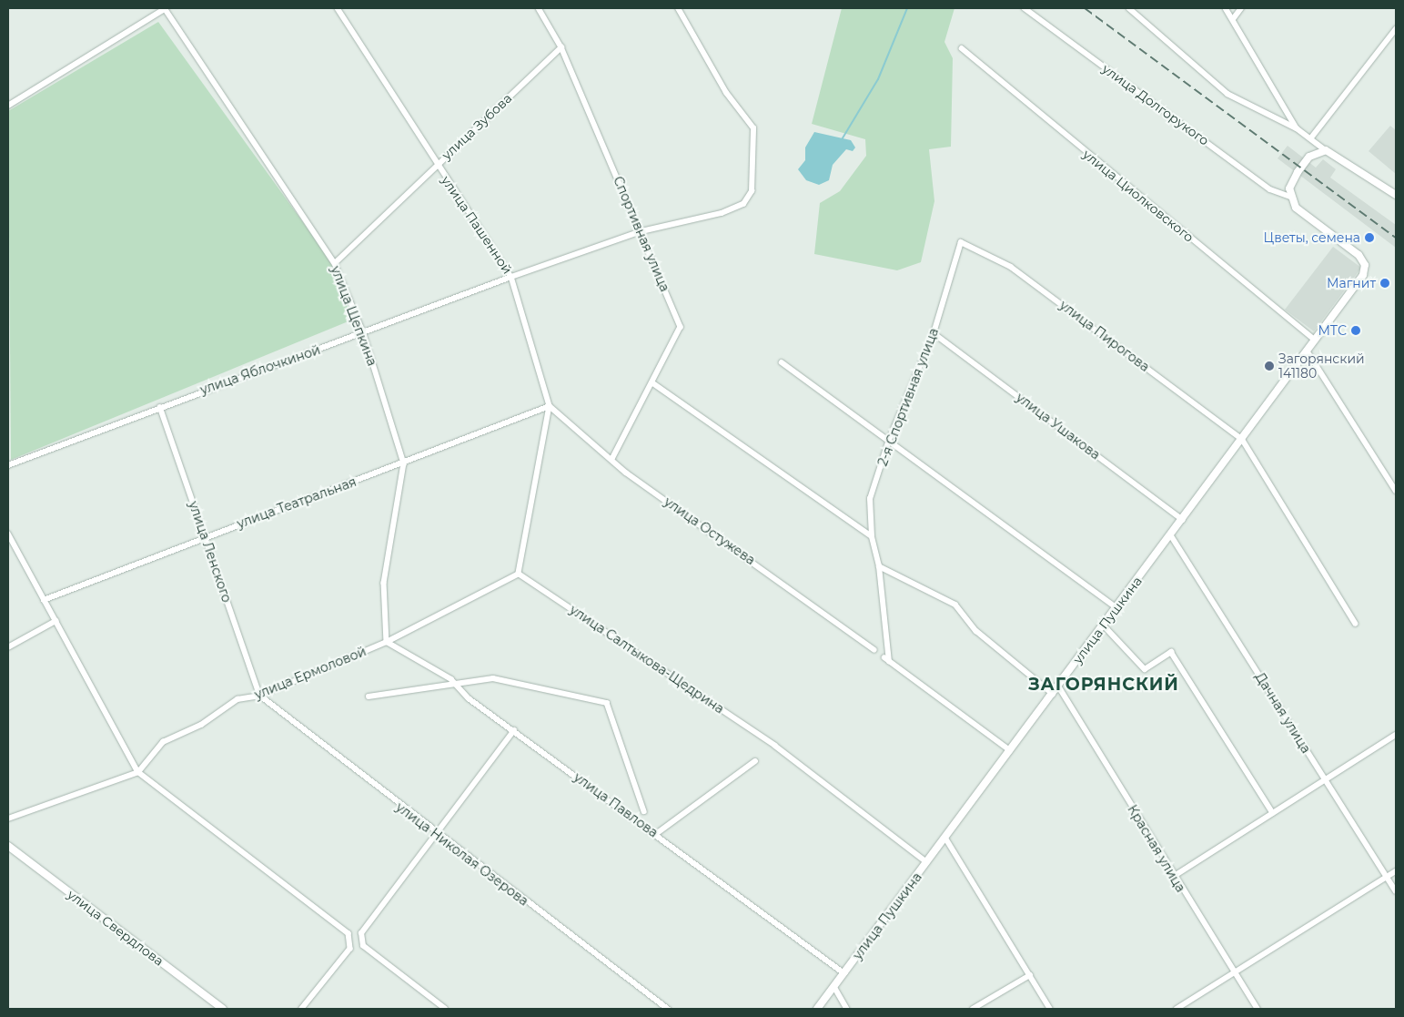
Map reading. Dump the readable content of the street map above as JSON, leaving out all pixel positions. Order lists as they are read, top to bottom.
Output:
{
  "streets": {
    "main road": ["улица Пушкина", "улица Свердлова"],
    "street": [
      "улица Долгорукого",
      "улица Зубова",
      "улица Циолковского",
      "улица Пашенной",
      "Спортивная улица",
      "улица Щепкина",
      "улица Пирогова",
      "улица Яблочкиной",
      "2-я Спортивная улица",
      "улица Ушакова",
      "улица Театральная",
      "улица Остужева",
      "улица Ленского",
      "улица Салтыкова-Щедрина",
      "улица Ермоловой",
      "Дачная улица",
      "улица Павлова",
      "Красная улица",
      "улица Николая Озерова"
    ]
  },
  "crossings": [
    ["улица Долгорукого", "улица Пушкина"],
    ["улица Зубова", "улица Пашенной"],
    ["улица Зубова", "Спортивная улица"],
    ["улица Зубова", "улица Щепкина"],
    ["улица Циолковского", "улица Пушкина"],
    ["улица Пашенной", "улица Яблочкиной"],
    ["улица Пашенной", "улица Театральная"],
    ["улица Пашенной", "улица Остужева"],
    ["улица Пашенной", "улица Салтыкова-Щедрина"],
    ["улица Пашенной", "улица Ермоловой"],
    ["Спортивная улица", "улица Яблочкиной"],
    ["Спортивная улица", "улица Остужева"],
    ["улица Щепкина", "улица Яблочкиной"],
    ["улица Щепкина", "улица Театральная"],
    ["улица Щепкина", "улица Ермоловой"],
    ["улица Щепкина", "улица Павлова"],
    ["улица Пирогова", "2-я Спортивная улица"],
    ["улица Пирогова", "улица Пушкина"],
    ["улица Яблочкиной", "улица Ленского"],
    ["2-я Спортивная улица", "улица Ушакова"],
    ["улица Ушакова", "улица Пушкина"],
    ["улица Театральная", "улица Остужева"],
    ["улица Театральная", "улица Ленского"],
    ["улица Ленского", "улица Ермоловой"],
    ["улица Ленского", "улица Николая Озерова"],
    ["улица Пушкина", "улица Салтыкова-Щедрина"],
    ["улица Пушкина", "Дачная улица"],
    ["улица Пушкина", "улица Павлова"],
    ["улица Пушкина", "Красная улица"],
    ["улица Салтыкова-Щедрина", "улица Ермоловой"],
    ["улица Ермоловой", "улица Павлова"],
    ["улица Ермоловой", "улица Николая Озерова"]
  ],
  "districts": ["ЗАГОРЯНСКИЙ"],
  "places": [
    "Цветы, семена",
    "Магнит",
    "МТС",
    "Загорянский 141180"
  ]
}
